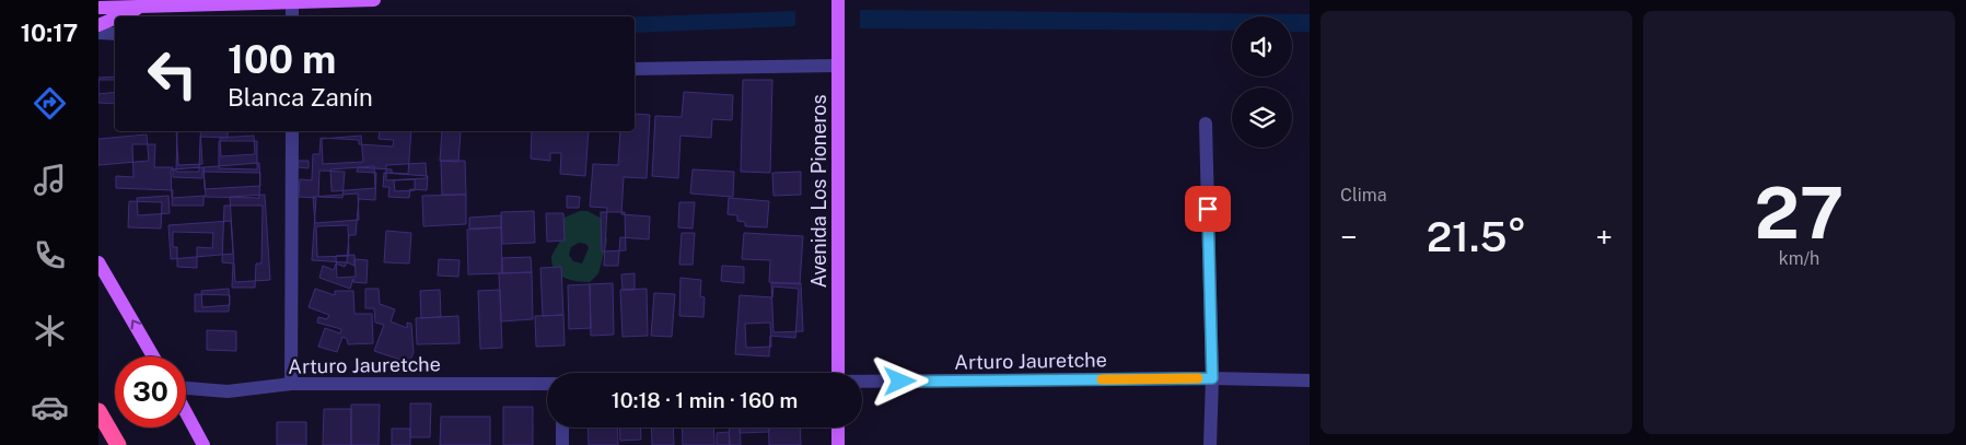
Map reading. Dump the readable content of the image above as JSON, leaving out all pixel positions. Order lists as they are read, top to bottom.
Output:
{
  "streets": {
    "main road": ["Avenida Los Pioneros"],
    "street": ["Arturo Jauretche"]
  },
  "page": {
    "tabs": "10:17",
    "tile": [
      "Clima",
      ["27", "km/h"]
    ],
    "turn": ["100 m", "Blanca Zanín"],
    "heat": ["−", "21.5°", "+"],
    "limit": "30",
    "trip": "10:18 · 1 min · 160 m"
  }
}
